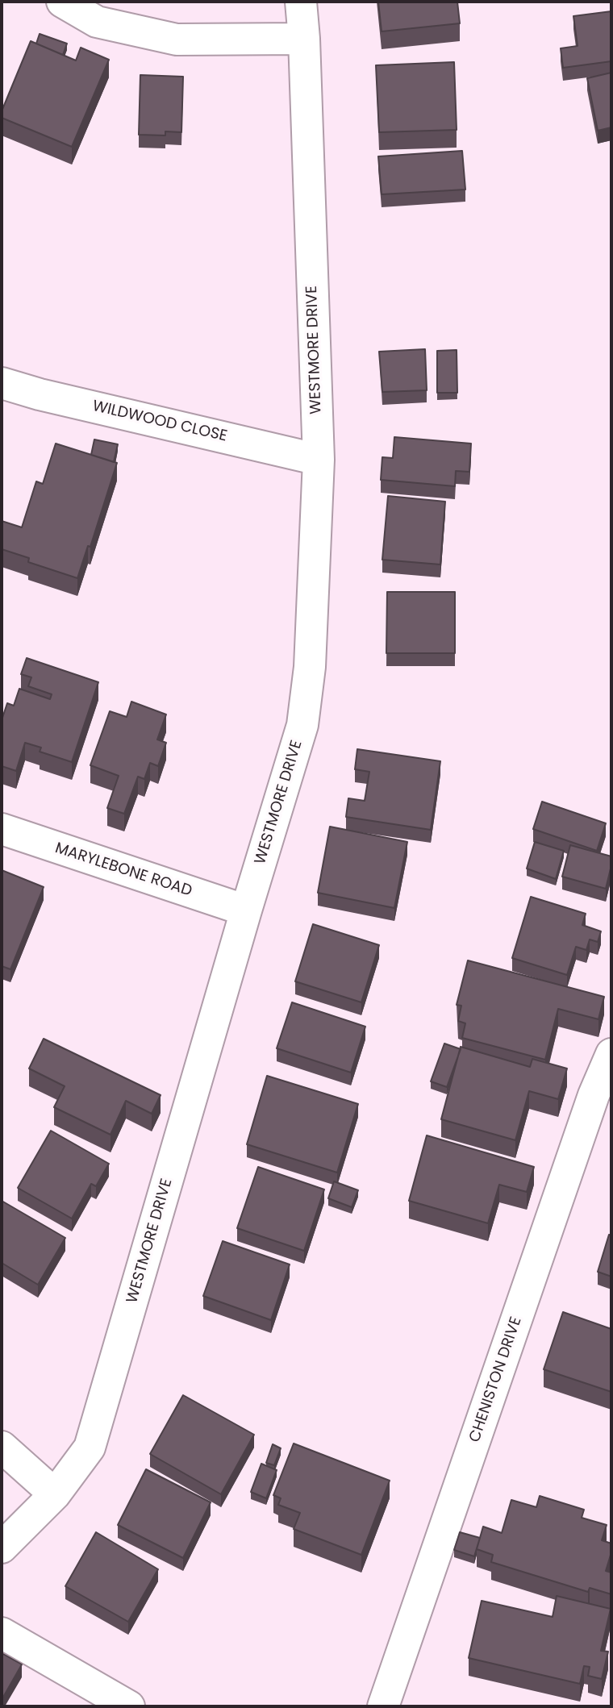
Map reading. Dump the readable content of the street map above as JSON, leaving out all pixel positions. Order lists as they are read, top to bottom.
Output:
{
  "streets": {
    "street": [
      "WESTMORE DRIVE",
      "WILDWOOD CLOSE",
      "MARYLEBONE ROAD",
      "CHENISTON DRIVE"
    ]
  },
  "crossings": [
    ["WESTMORE DRIVE", "WILDWOOD CLOSE"],
    ["WESTMORE DRIVE", "MARYLEBONE ROAD"]
  ]
}
